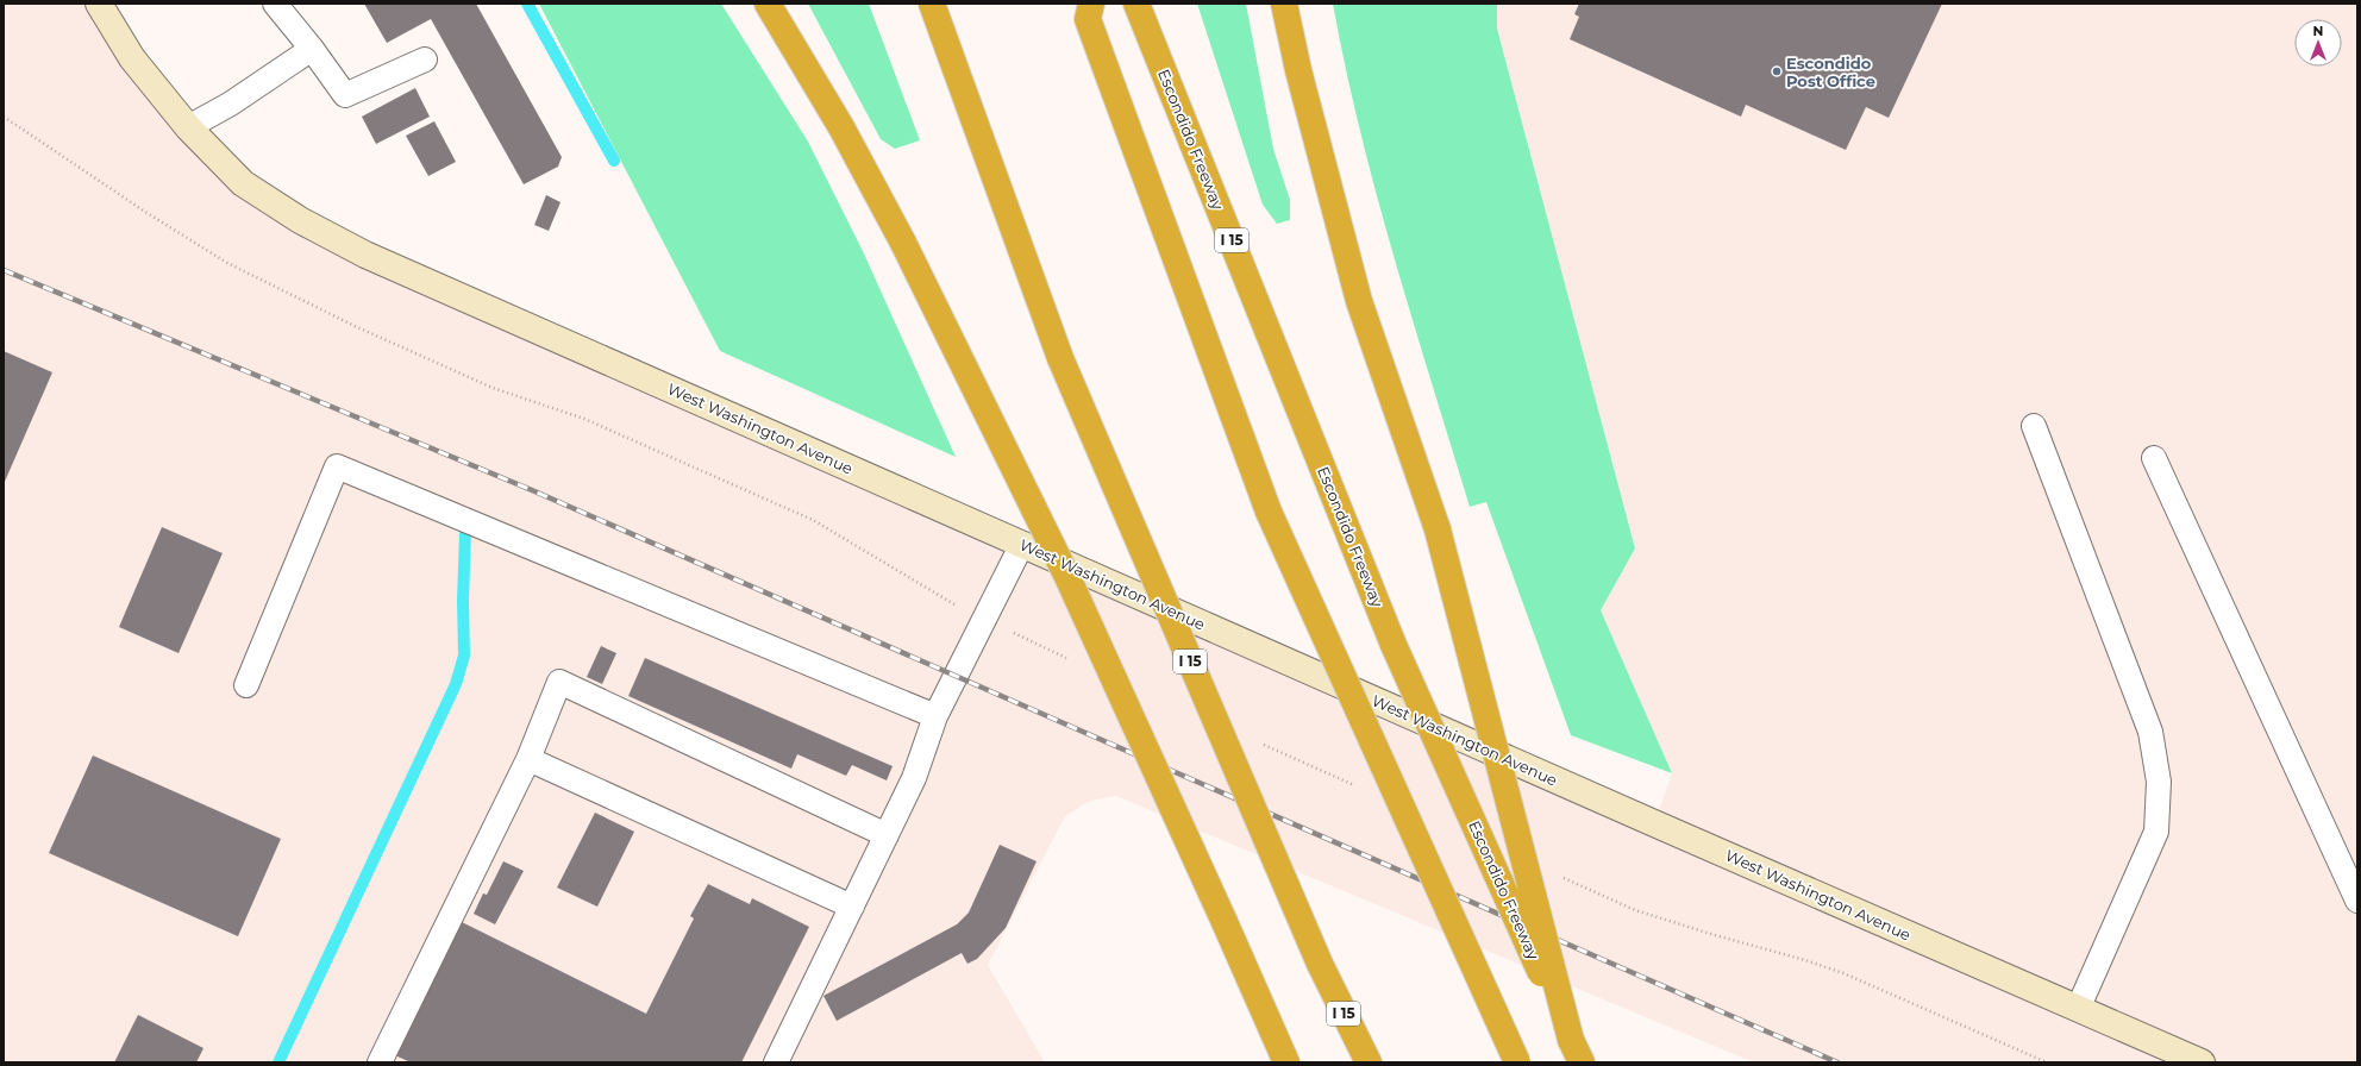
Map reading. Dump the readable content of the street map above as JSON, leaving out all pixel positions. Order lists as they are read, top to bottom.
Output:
{
  "streets": {
    "highway": ["Escondido Freeway", "I 15"],
    "street": ["West Washington Avenue"]
  },
  "places": ["Escondido Post Office"],
  "north": "top"
}
